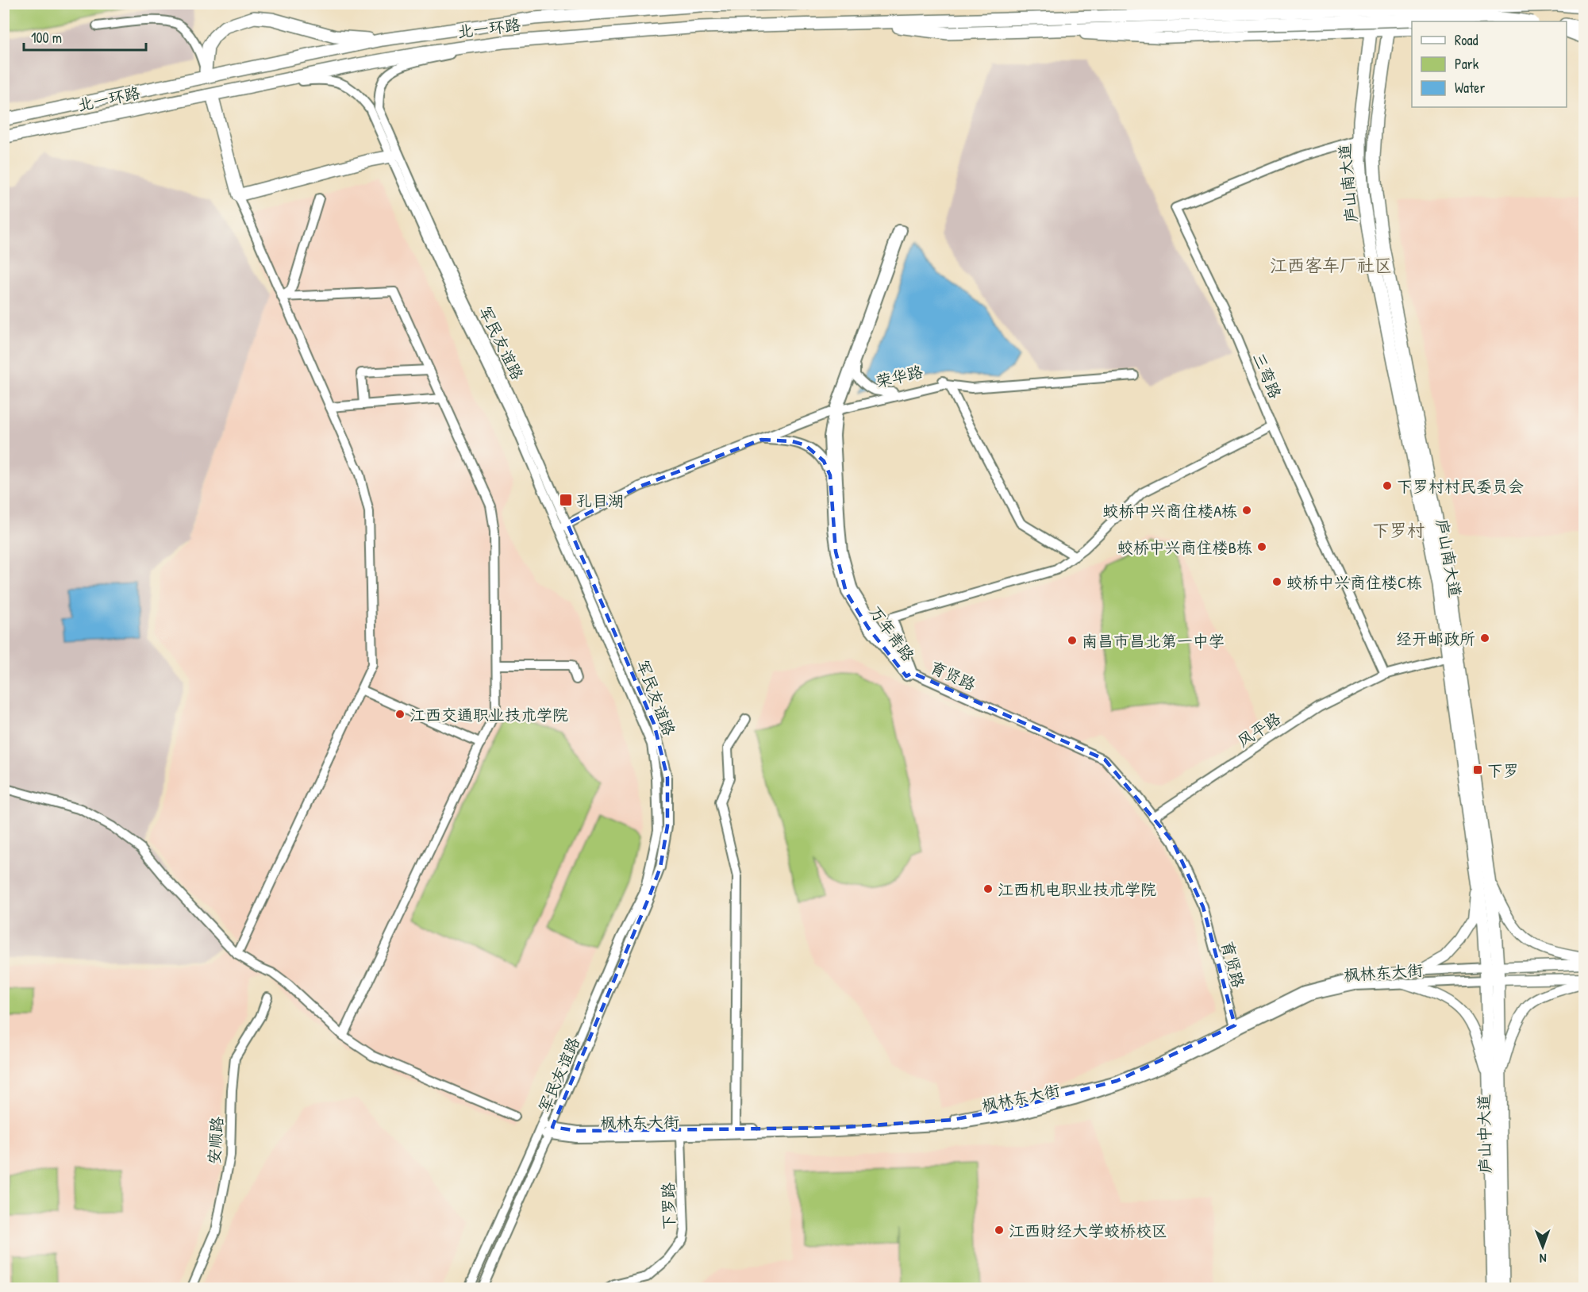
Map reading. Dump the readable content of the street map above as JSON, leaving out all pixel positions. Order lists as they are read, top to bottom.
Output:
{
  "streets": {
    "highway": ["北一环路", "庐山南大道", "庐山中大道"],
    "street": [
      "军民友谊路",
      "三弯路",
      "荣华路",
      "万年青路",
      "育贤路",
      "风平路",
      "枫林东大街",
      "安顺路",
      "下罗路"
    ]
  },
  "crossings": [
    ["庐山南大道", "三弯路"],
    ["庐山南大道", "枫林东大街"],
    ["庐山南大道", "庐山中大道"],
    ["军民友谊路", "荣华路"],
    ["军民友谊路", "枫林东大街"],
    ["三弯路", "育贤路"],
    ["三弯路", "风平路"],
    ["荣华路", "万年青路"],
    ["万年青路", "育贤路"],
    ["育贤路", "风平路"],
    ["育贤路", "枫林东大街"],
    ["枫林东大街", "庐山中大道"],
    ["枫林东大街", "下罗路"]
  ],
  "districts": ["江西客车厂社区", "下罗村"],
  "places": {
    "other": [
      "下罗村村民委员会",
      "蛟桥中兴商住楼A栋",
      "蛟桥中兴商住楼B栋",
      "蛟桥中兴商住楼C栋",
      "经开邮政所",
      "南昌市昌北第一中学",
      "江西交通职业技术学院",
      "江西机电职业技术学院",
      "江西财经大学蛟桥校区"
    ],
    "transit": ["孔目湖", "下罗"]
  },
  "legend": ["Road", "Park", "Water"],
  "scale_bar": "100 m",
  "north": "bottom"
}
